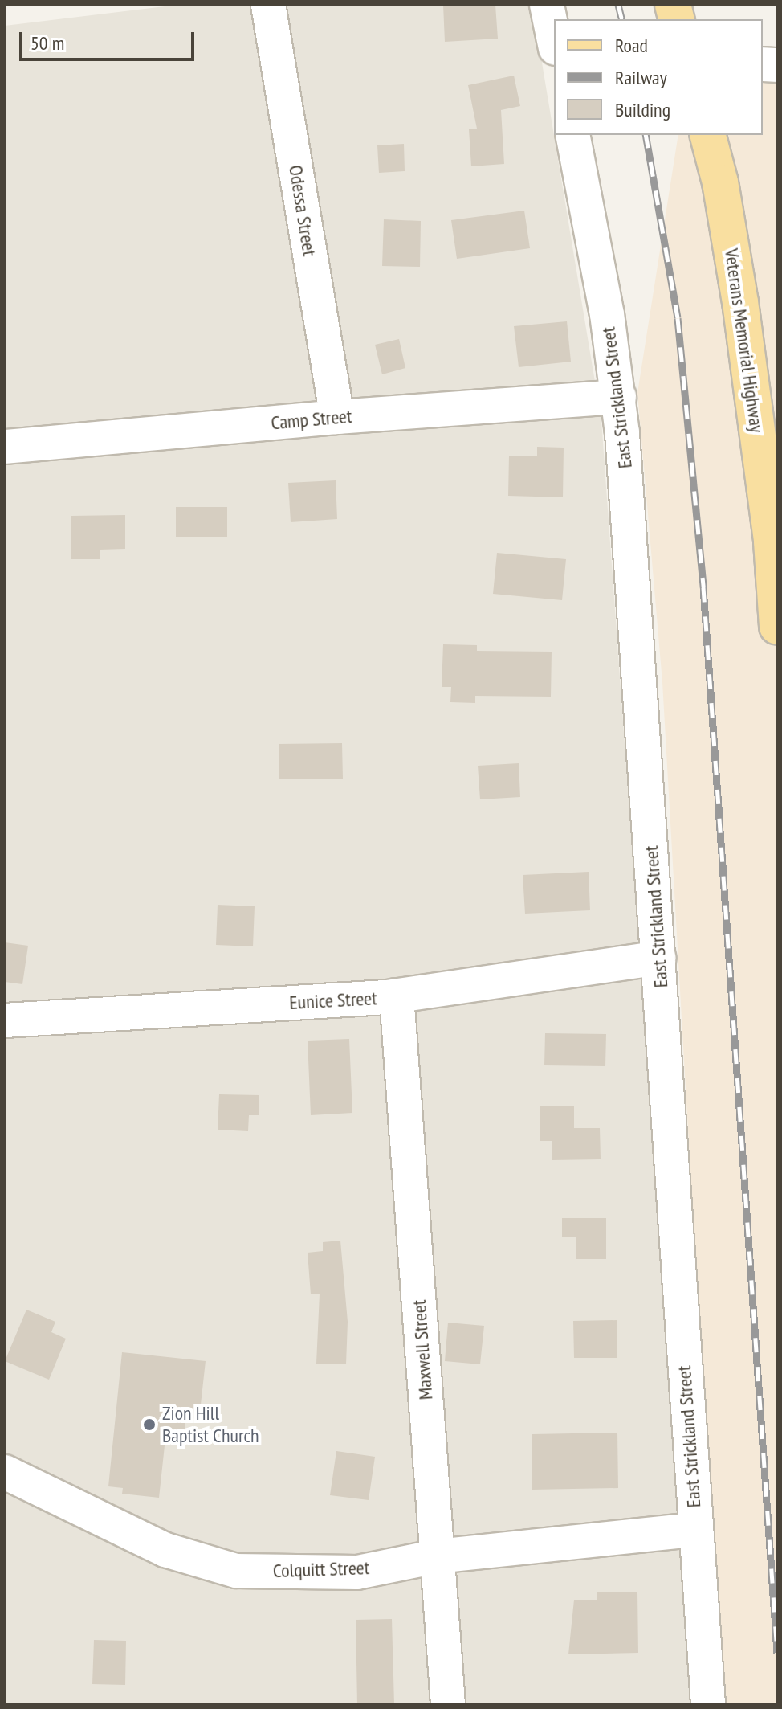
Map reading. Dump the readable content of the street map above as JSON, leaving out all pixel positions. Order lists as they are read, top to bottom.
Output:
{
  "streets": {
    "main road": ["Veterans Memorial Highway"],
    "street": [
      "Odessa Street",
      "East Strickland Street",
      "Camp Street",
      "Eunice Street",
      "Maxwell Street",
      "Colquitt Street"
    ]
  },
  "crossings": [
    ["Odessa Street", "Camp Street"],
    ["East Strickland Street", "Camp Street"],
    ["East Strickland Street", "Eunice Street"],
    ["East Strickland Street", "Colquitt Street"],
    ["Eunice Street", "Maxwell Street"],
    ["Maxwell Street", "Colquitt Street"]
  ],
  "places": ["Zion Hill Baptist Church"],
  "legend": ["Road", "Railway", "Building"],
  "scale_bar": "50 m"
}
